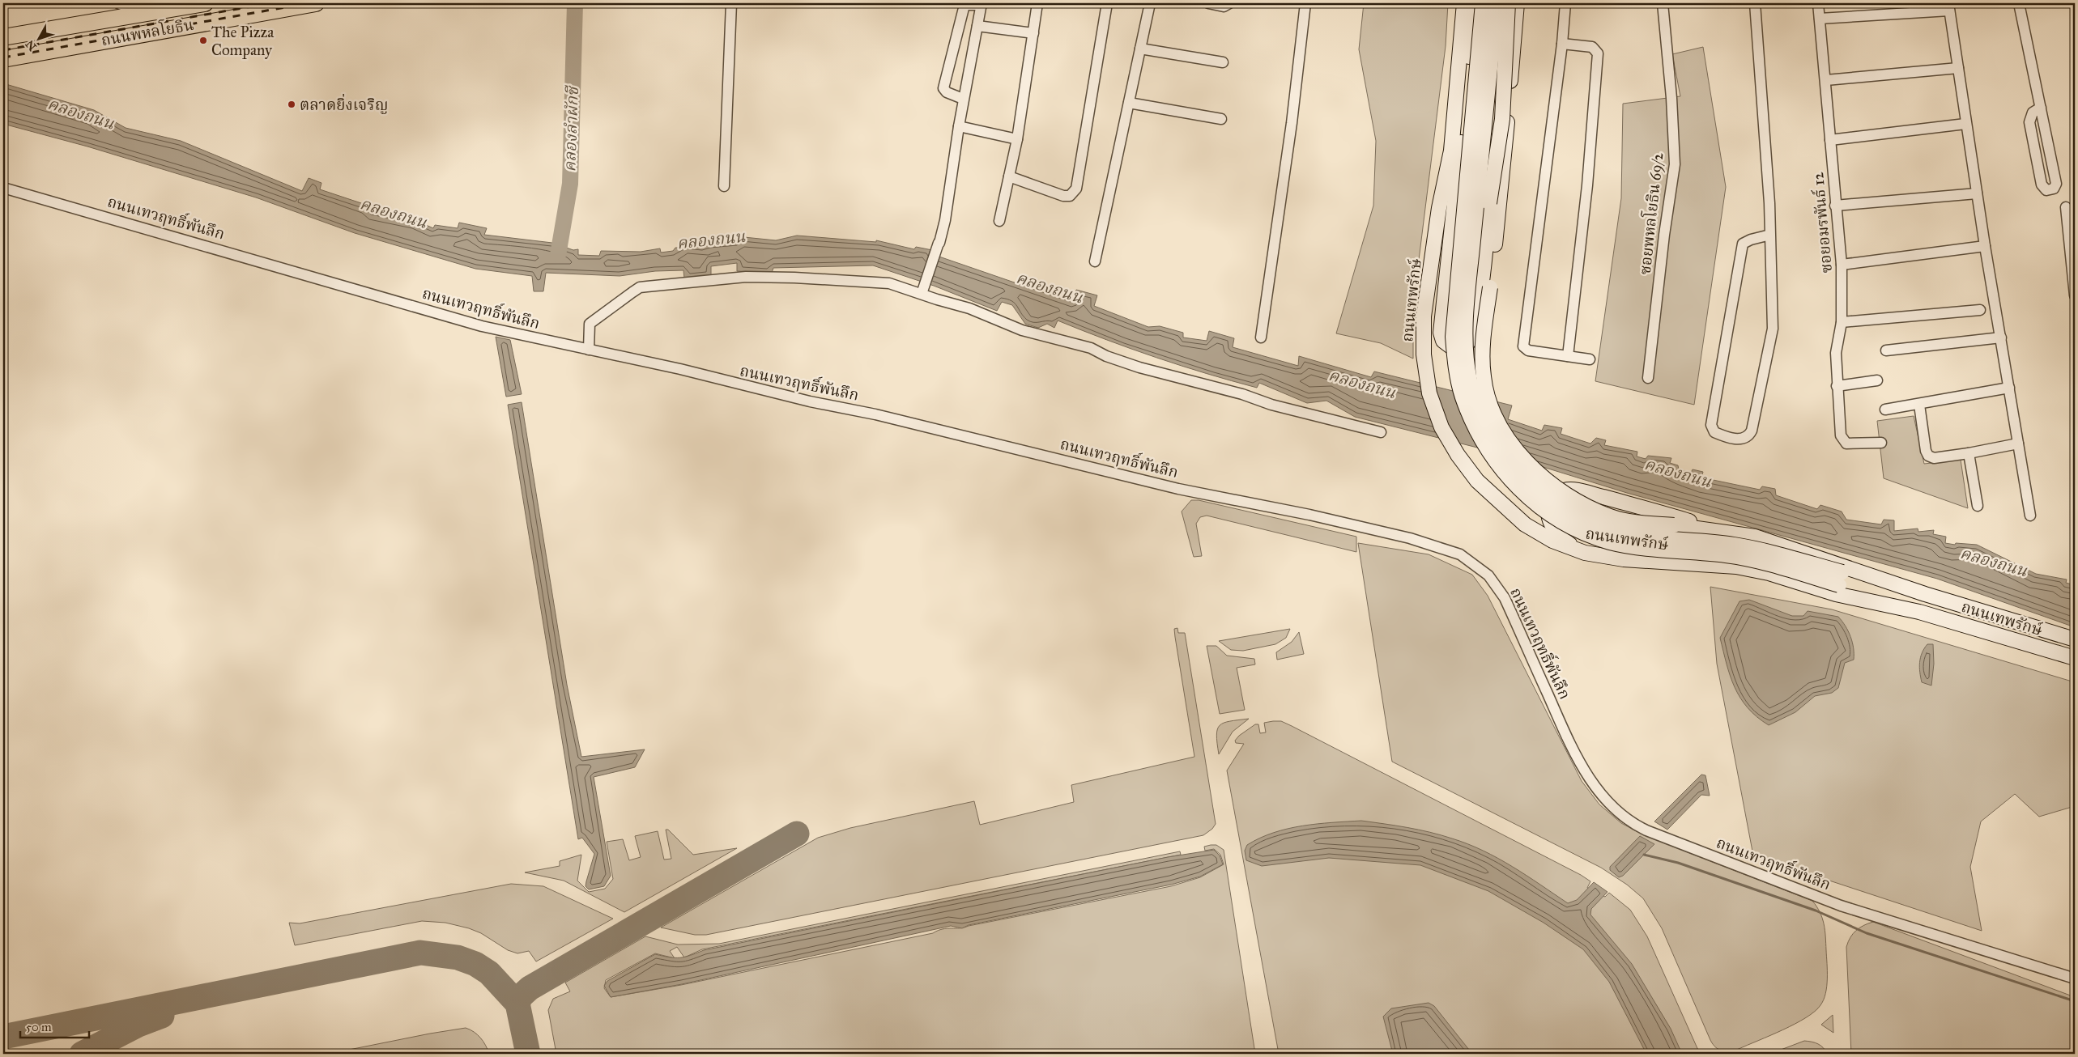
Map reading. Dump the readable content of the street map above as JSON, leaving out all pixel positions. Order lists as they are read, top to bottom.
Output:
{
  "streets": {
    "main road": ["ถนนพหลโยธิน", "ถนนเทพรักษ์"],
    "street": ["ซอยพหลโยธิน 69/2", "ถนนเทวฤทธิ์พันลึก", "ซอยอมรพันธ์ 12"]
  },
  "water": ["คลองถนน", "คลองลำผักชี"],
  "places": ["The Pizza Company", "ตลาดยิ่งเจริญ"],
  "scale_bar": "50 m",
  "north": "bottom left"
}
